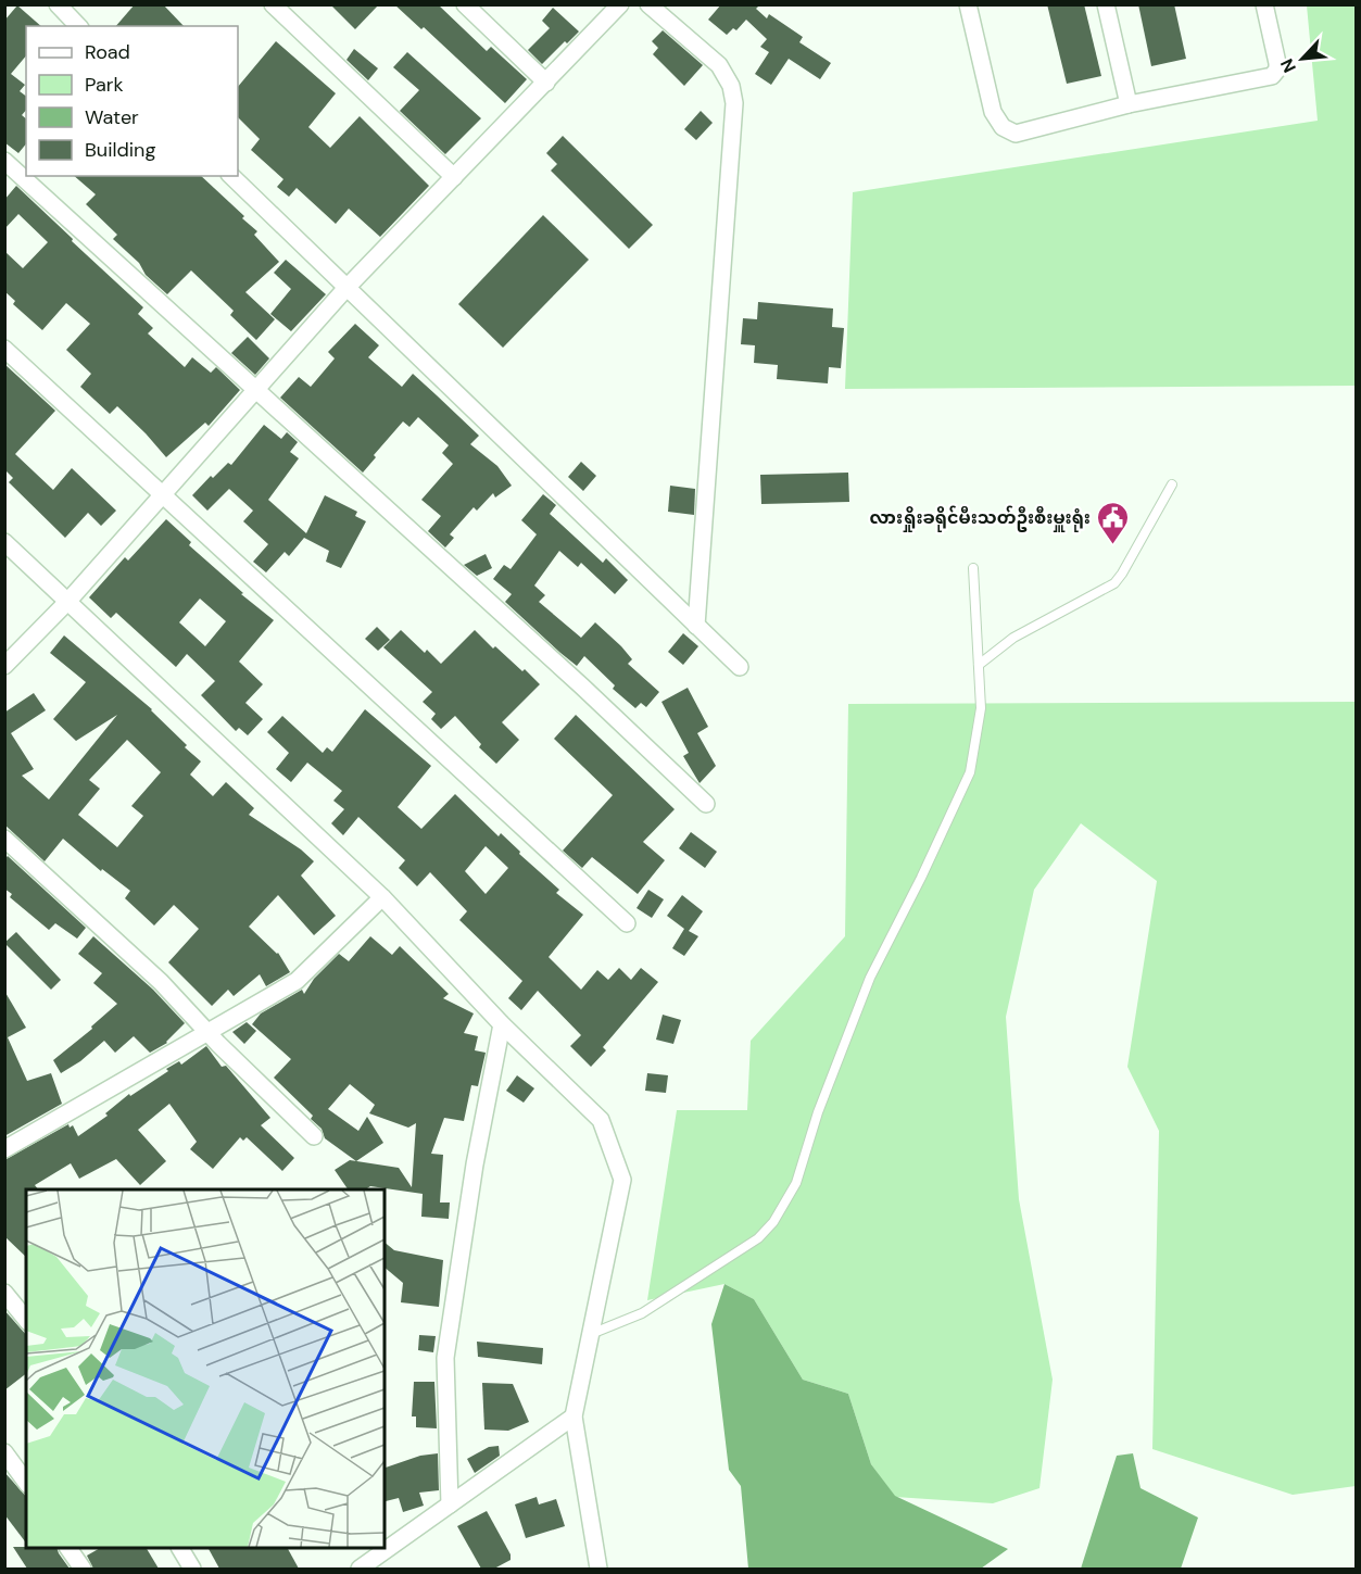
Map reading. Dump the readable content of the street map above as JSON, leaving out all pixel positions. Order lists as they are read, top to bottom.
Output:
{
  "places": {
    "public building": ["လားရှိုးခရိုင်မီးသတ်ဦးစီးမှူးရုံး"]
  },
  "legend": [
    "Road",
    "Park",
    "Water",
    "Building"
  ],
  "north": "bottom left"
}
